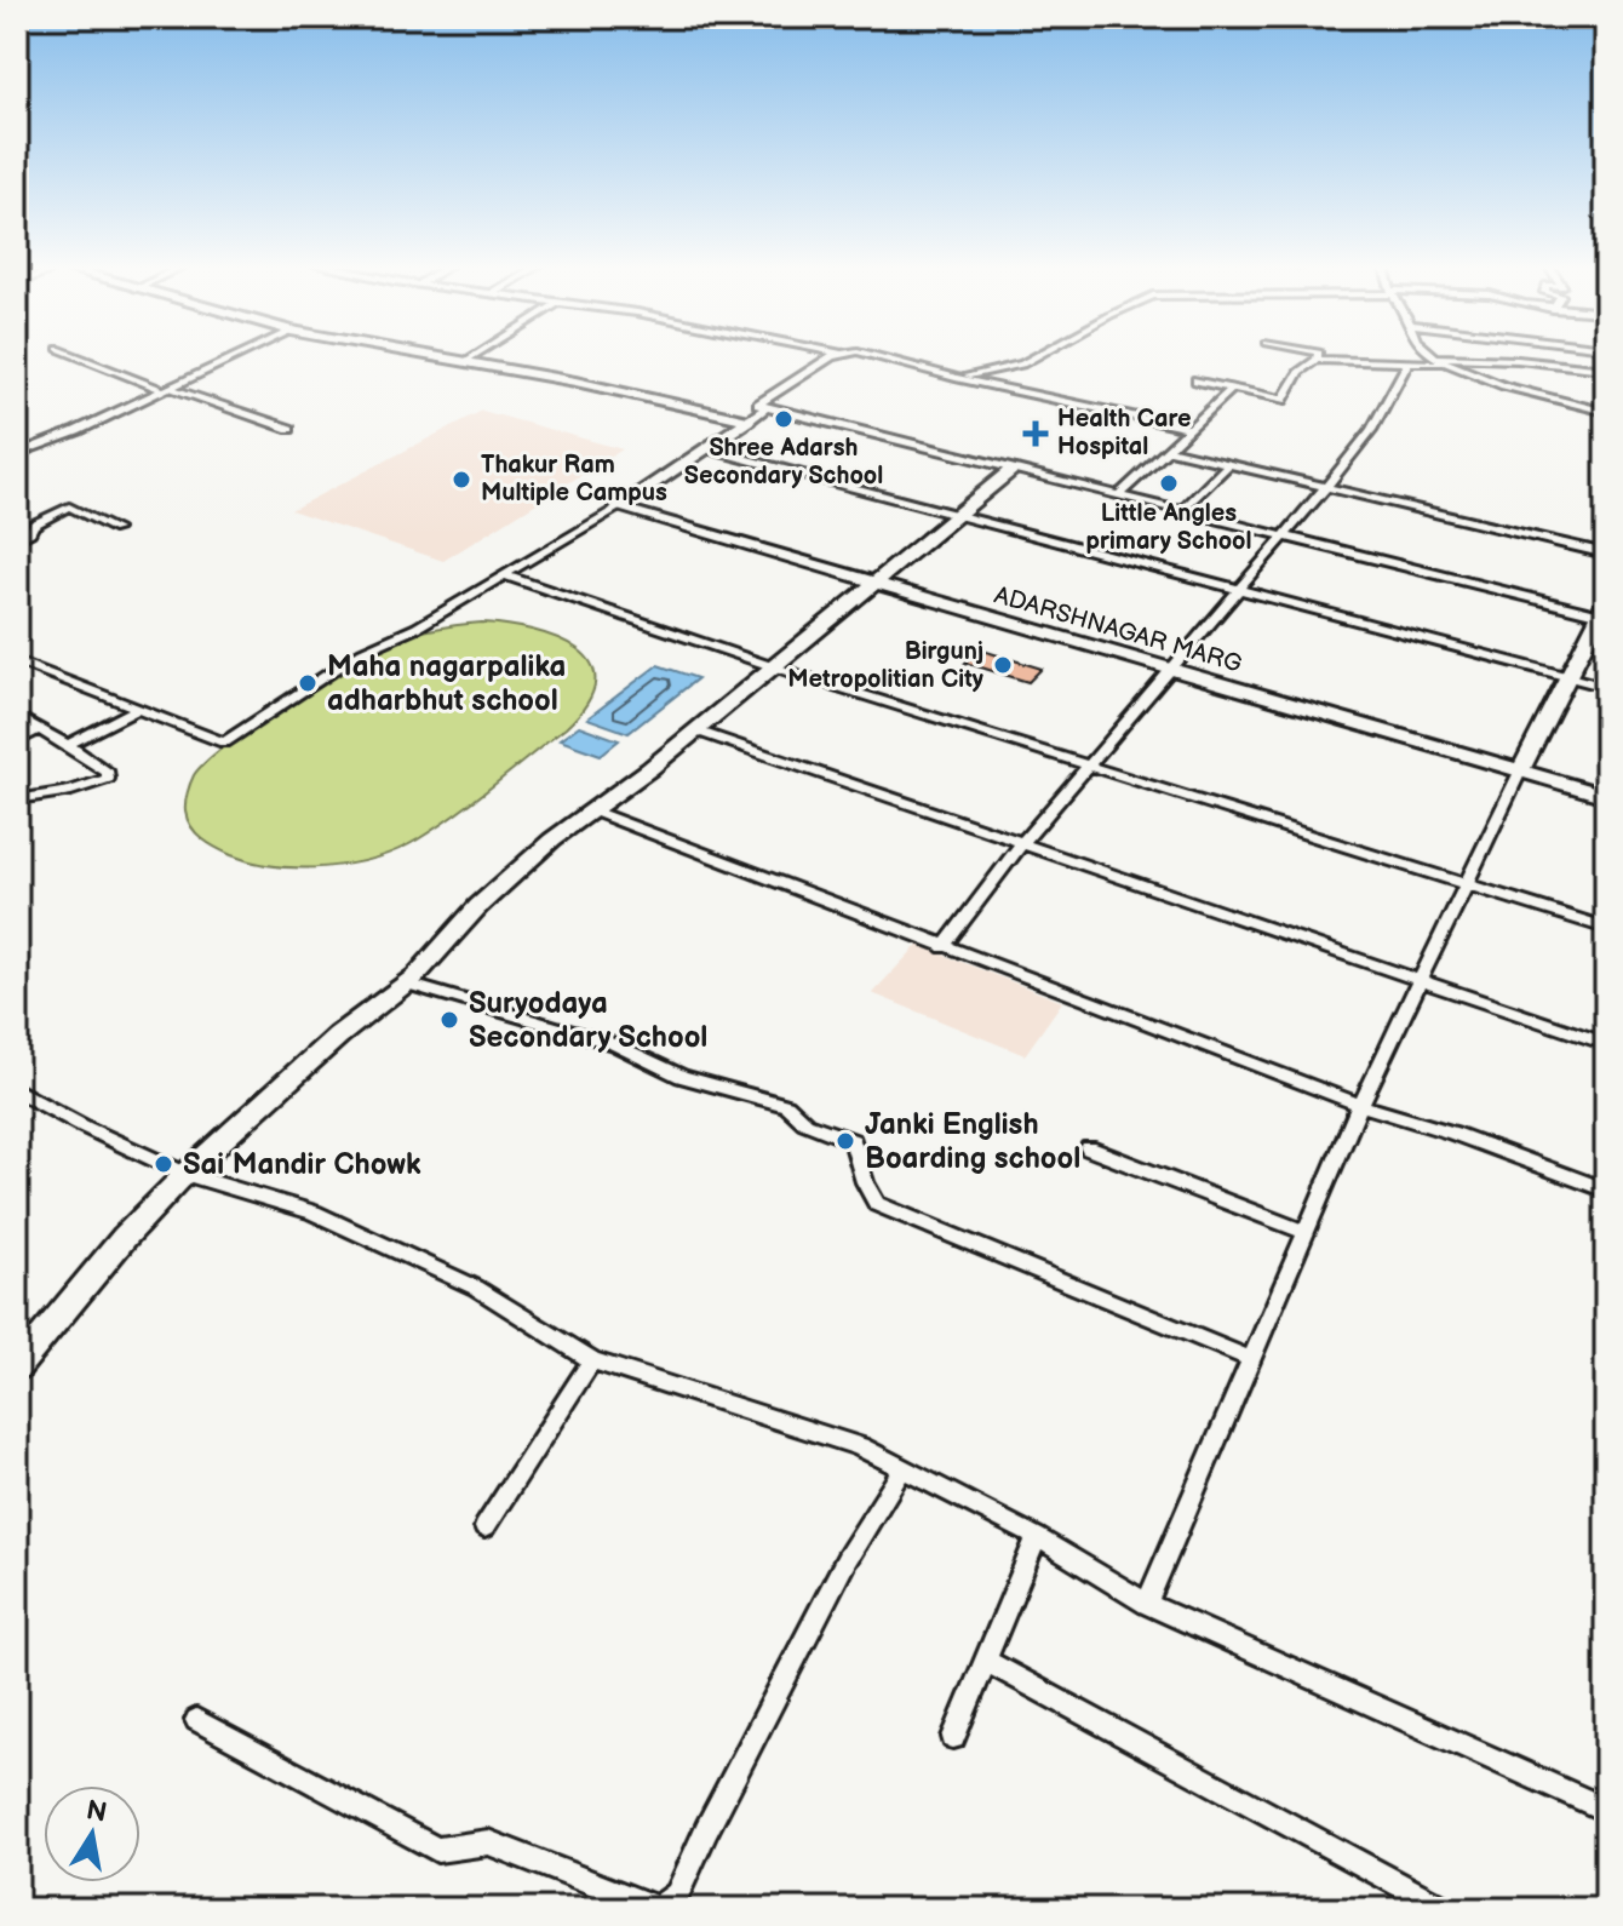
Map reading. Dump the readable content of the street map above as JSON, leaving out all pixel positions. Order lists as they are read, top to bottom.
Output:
{
  "streets": {
    "street": ["ADARSHNAGAR MARG"]
  },
  "places": {
    "other": [
      "Shree Adarsh Secondary School",
      "Thakur Ram Multiple Campus",
      "Little Angles primary School",
      "Birgunj Metropolitian City",
      "Maha nagarpalika adharbhut school",
      "Suryodaya Secondary School",
      "Janki English Boarding school",
      "Sai Mandir Chowk"
    ],
    "health": ["Health Care Hospital"]
  },
  "north": "top"
}
